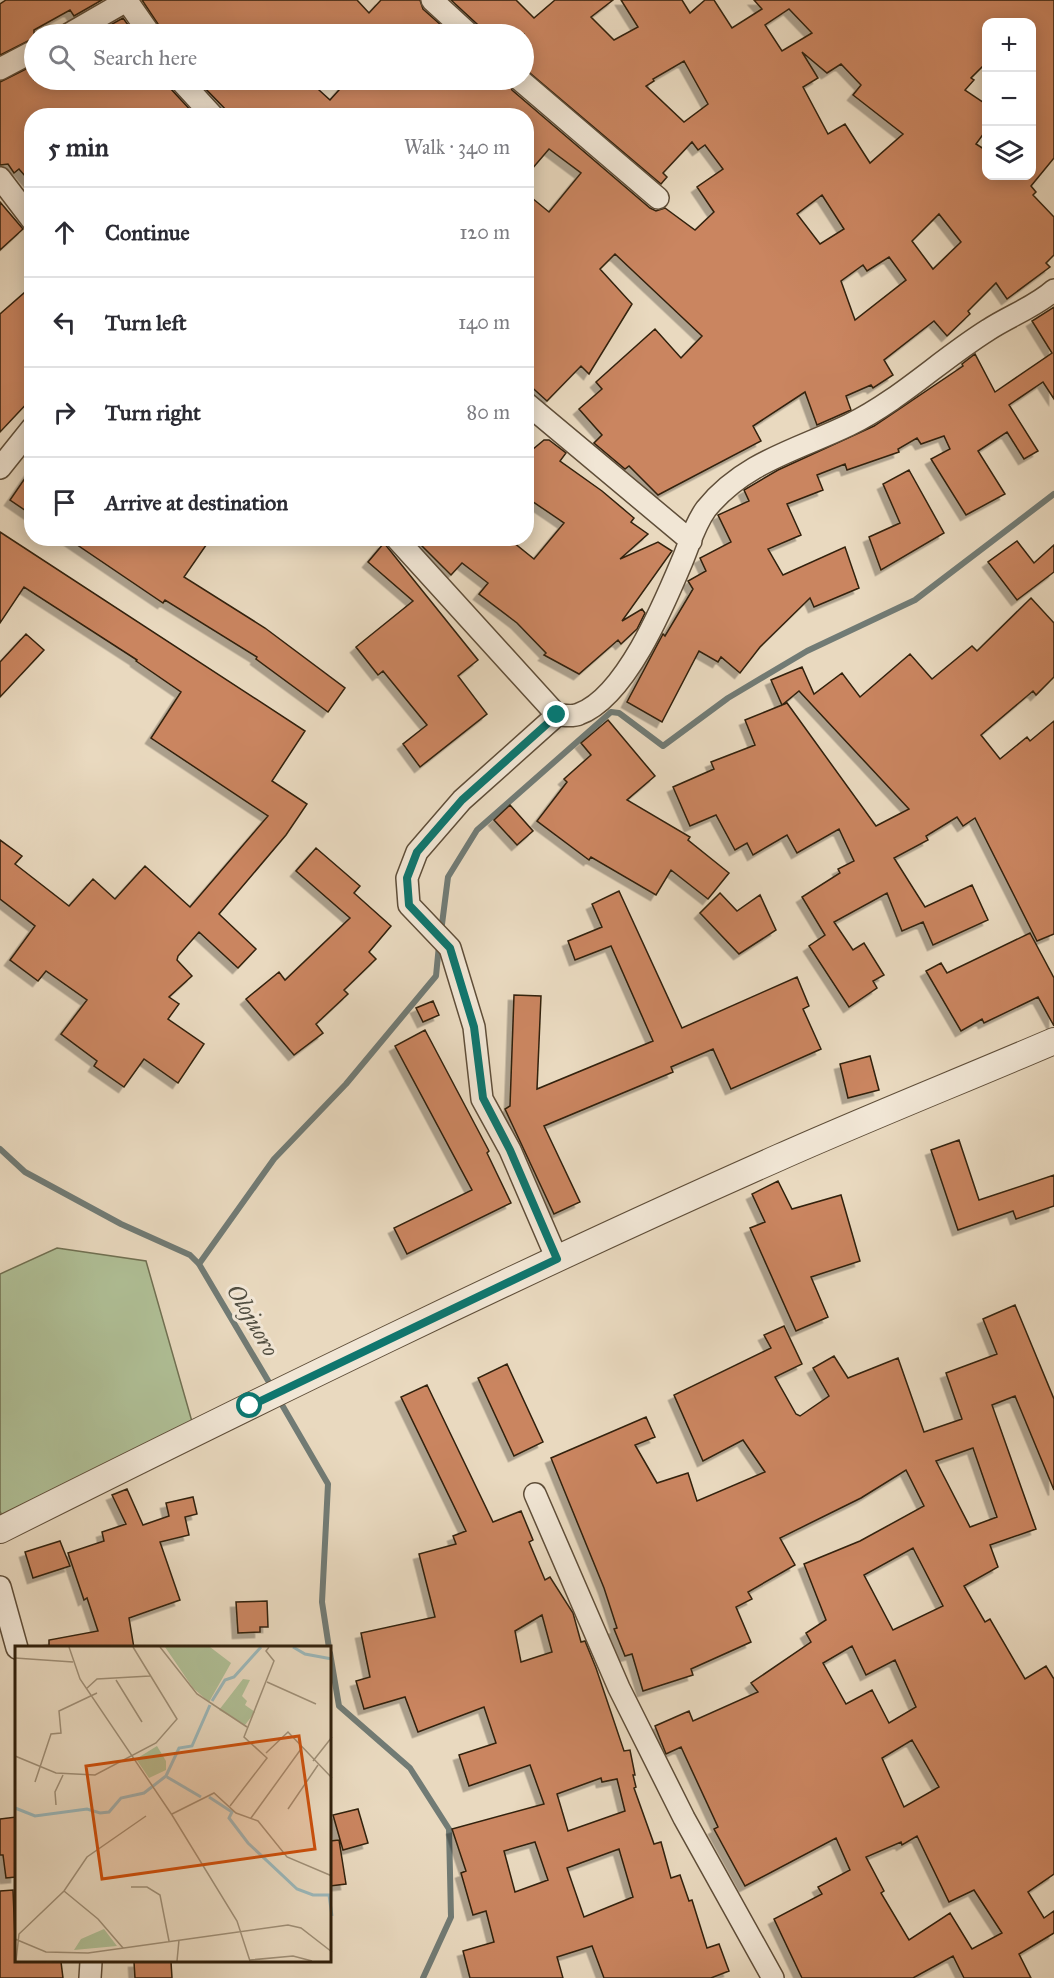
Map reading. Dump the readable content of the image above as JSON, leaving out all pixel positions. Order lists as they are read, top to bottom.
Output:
{
  "water": ["Olojuoro"],
  "page": {
    "map_buttons": ["+", "−"],
    "search": "Search here",
    "heading": ["5 min", "Walk · 340 m"],
    "list": [
      ["Continue", "120 m"],
      ["Turn left", "140 m"],
      ["Turn right", "80 m"],
      "Arrive at destination"
    ]
  }
}
